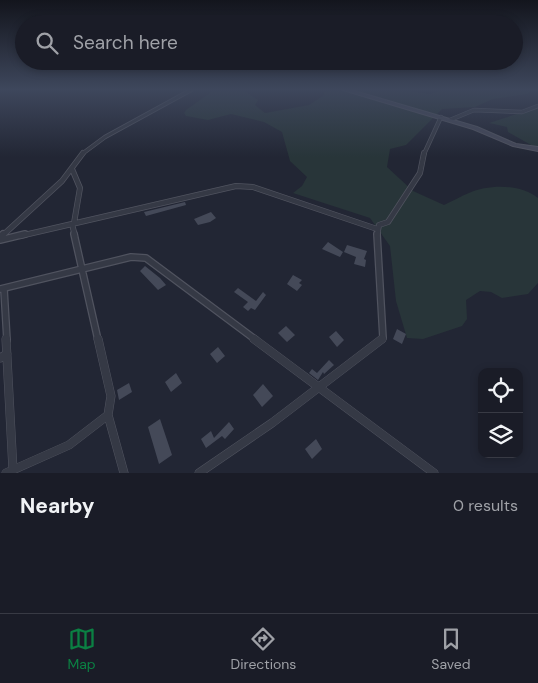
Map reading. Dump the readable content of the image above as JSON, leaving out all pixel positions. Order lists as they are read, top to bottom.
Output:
{
  "page": {
    "search": "Search here",
    "heading": ["Nearby", "0 results"],
    "nav": ["Map", "Directions", "Saved"]
  }
}
